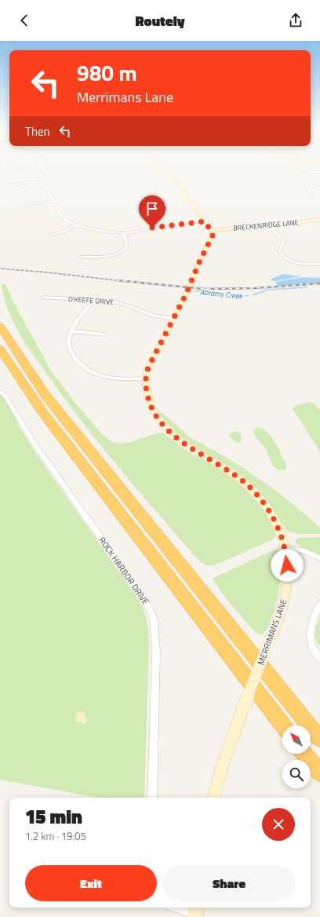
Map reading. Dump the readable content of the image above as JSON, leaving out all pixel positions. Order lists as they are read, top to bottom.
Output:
{
  "streets": {
    "main road": ["BRECKENRIDGE LANE", "MERRIMANS LANE"],
    "street": ["O'KEEFE DRIVE", "ROCK HARBOR DRIVE"]
  },
  "crossings": [
    ["BRECKENRIDGE LANE", "MERRIMANS LANE"],
    ["O'KEEFE DRIVE", "MERRIMANS LANE"]
  ],
  "water": ["Abrams Creek"],
  "north": "top left",
  "page": {
    "header": "Routely",
    "turn": ["980 m", "Merrimans Lane"],
    "then": "Then",
    "heading": ["15 min", "1.2 km · 19:05"],
    "buttons": ["Exit", "Share"]
  }
}
